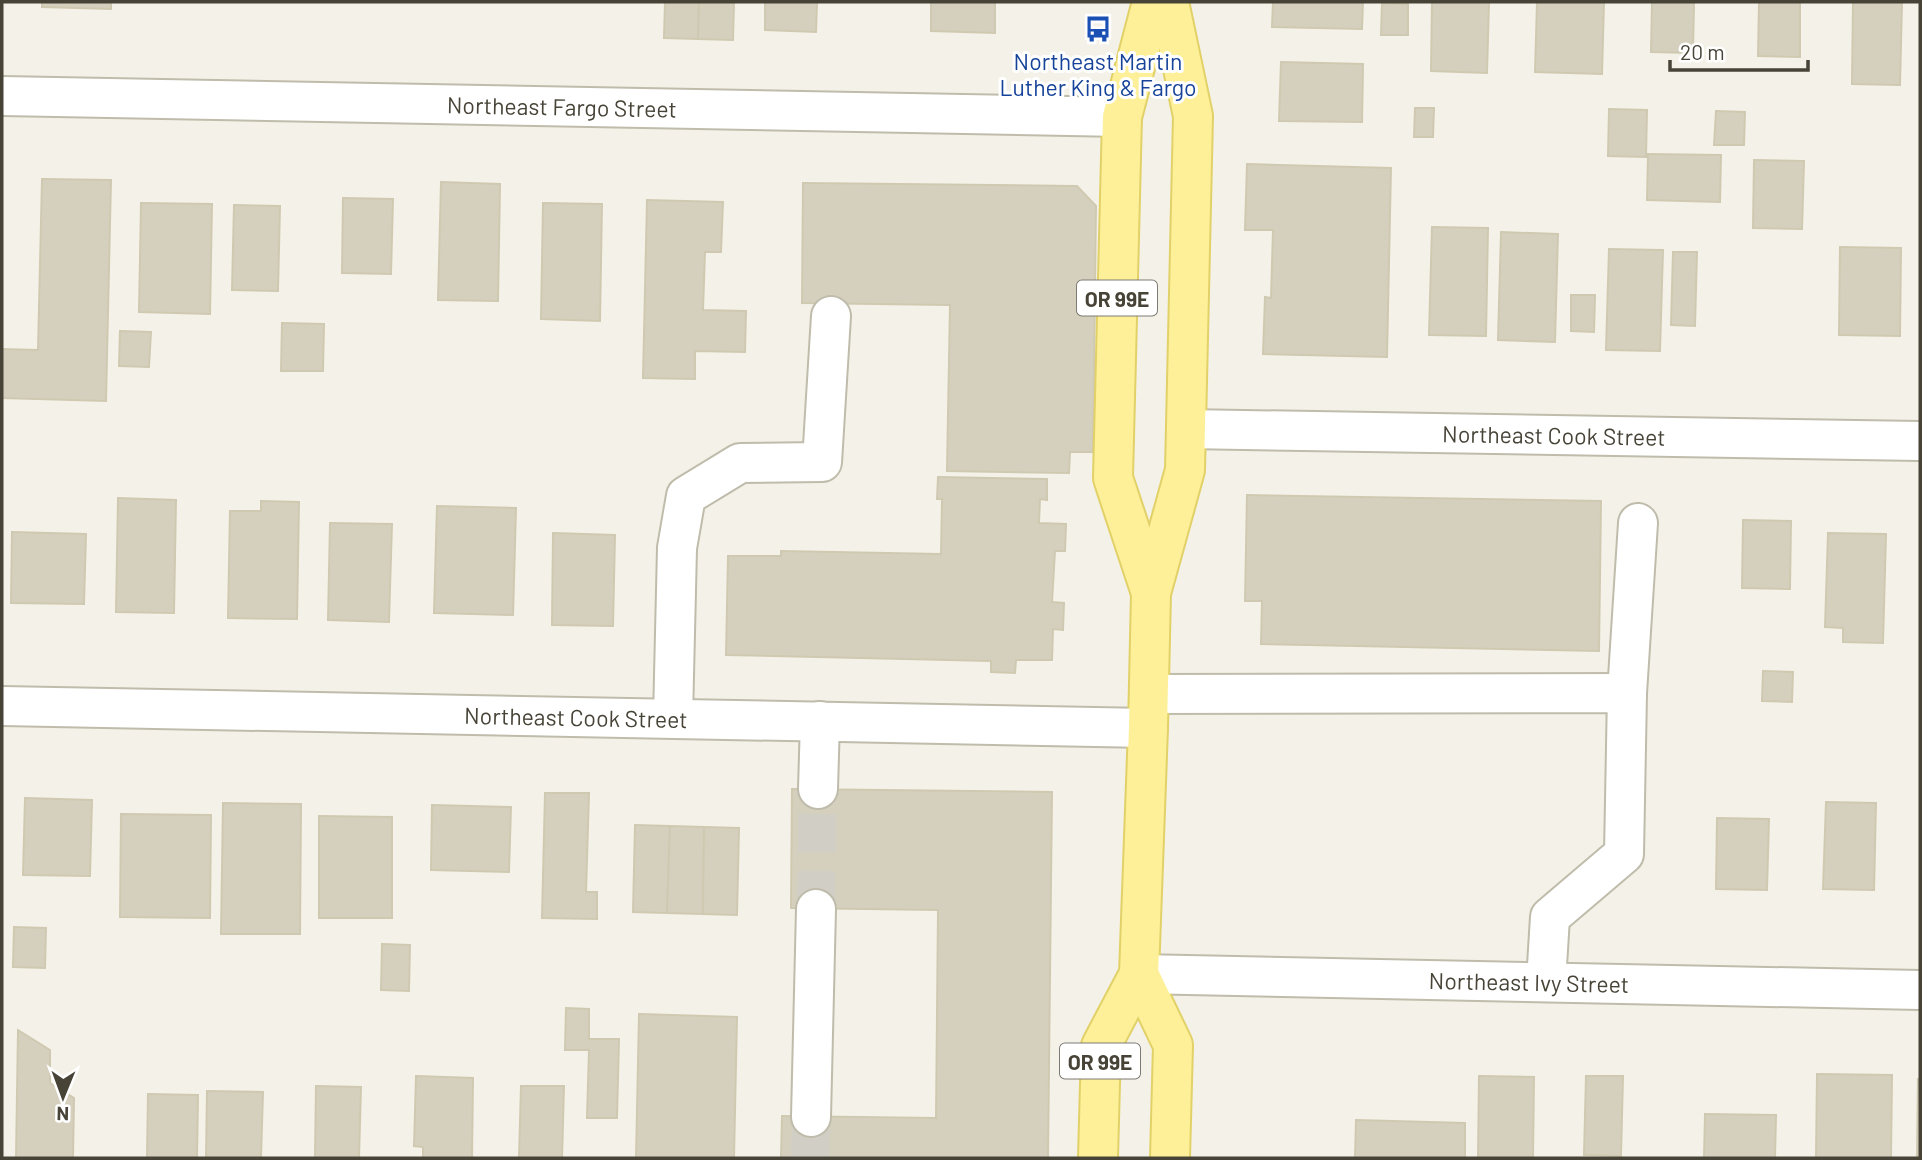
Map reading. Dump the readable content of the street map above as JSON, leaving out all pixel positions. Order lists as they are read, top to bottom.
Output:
{
  "streets": {
    "main road": ["OR 99E"],
    "street": ["Northeast Fargo Street", "Northeast Cook Street", "Northeast Ivy Street"]
  },
  "crossings": [
    ["Northeast Fargo Street", "OR 99E"],
    ["OR 99E", "Northeast Cook Street"],
    ["OR 99E", "Northeast Ivy Street"]
  ],
  "places": {
    "bus stop": ["Northeast Martin Luther King & Fargo"]
  },
  "scale_bar": "20 m",
  "north": "bottom"
}
